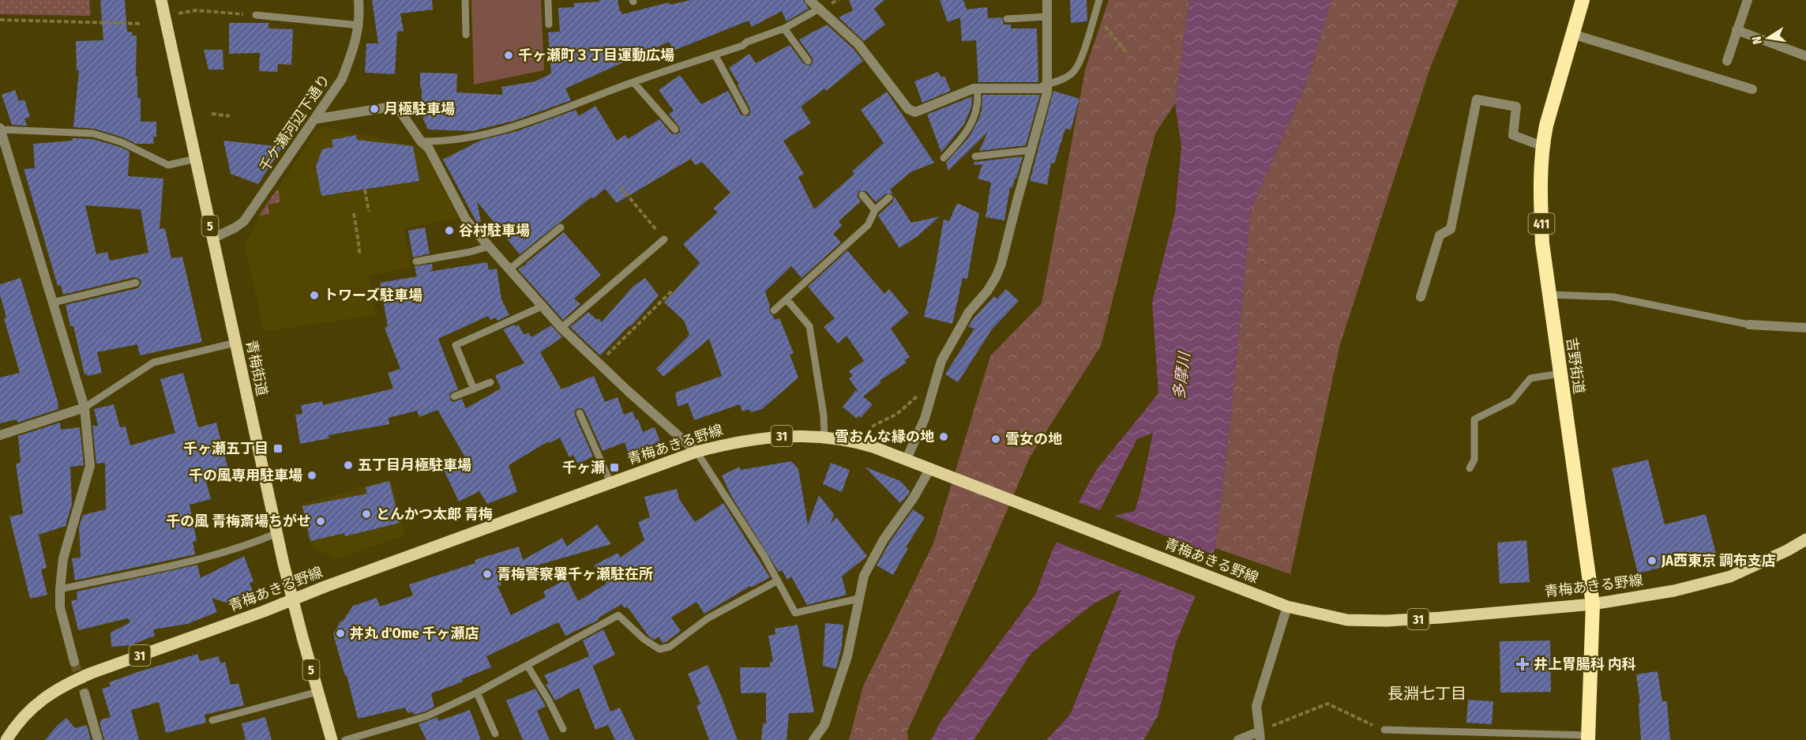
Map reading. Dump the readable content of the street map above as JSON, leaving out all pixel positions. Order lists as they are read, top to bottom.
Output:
{
  "streets": {
    "highway": ["411", "吉野街道"],
    "main road": [
      "5",
      "青梅街道",
      "31",
      "青梅あきる野線"
    ],
    "street": ["千ケ瀬河辺下通り"]
  },
  "crossings": [
    ["千ケ瀬河辺下通り", "青梅街道"],
    ["吉野街道", "青梅あきる野線"],
    ["青梅街道", "青梅あきる野線"]
  ],
  "districts": ["長淵七丁目"],
  "water": ["多摩川"],
  "places": {
    "other": [
      "千ヶ瀬町３丁目運動広場",
      "月極駐車場",
      "谷村駐車場",
      "トワーズ駐車場",
      "雪おんな縁の地",
      "雪女の地",
      "五丁目月極駐車場",
      "千の風専用駐車場",
      "とんかつ太郎 青梅",
      "千の風 青梅斎場ちがせ",
      "JA西東京 調布支店",
      "青梅警察署千ヶ瀬駐在所",
      "丼丸 d'Ome 千ヶ瀬店"
    ],
    "transit": ["千ヶ瀬五丁目", "千ヶ瀬"],
    "health": ["井上胃腸科 内科"]
  },
  "north": "left"
}
